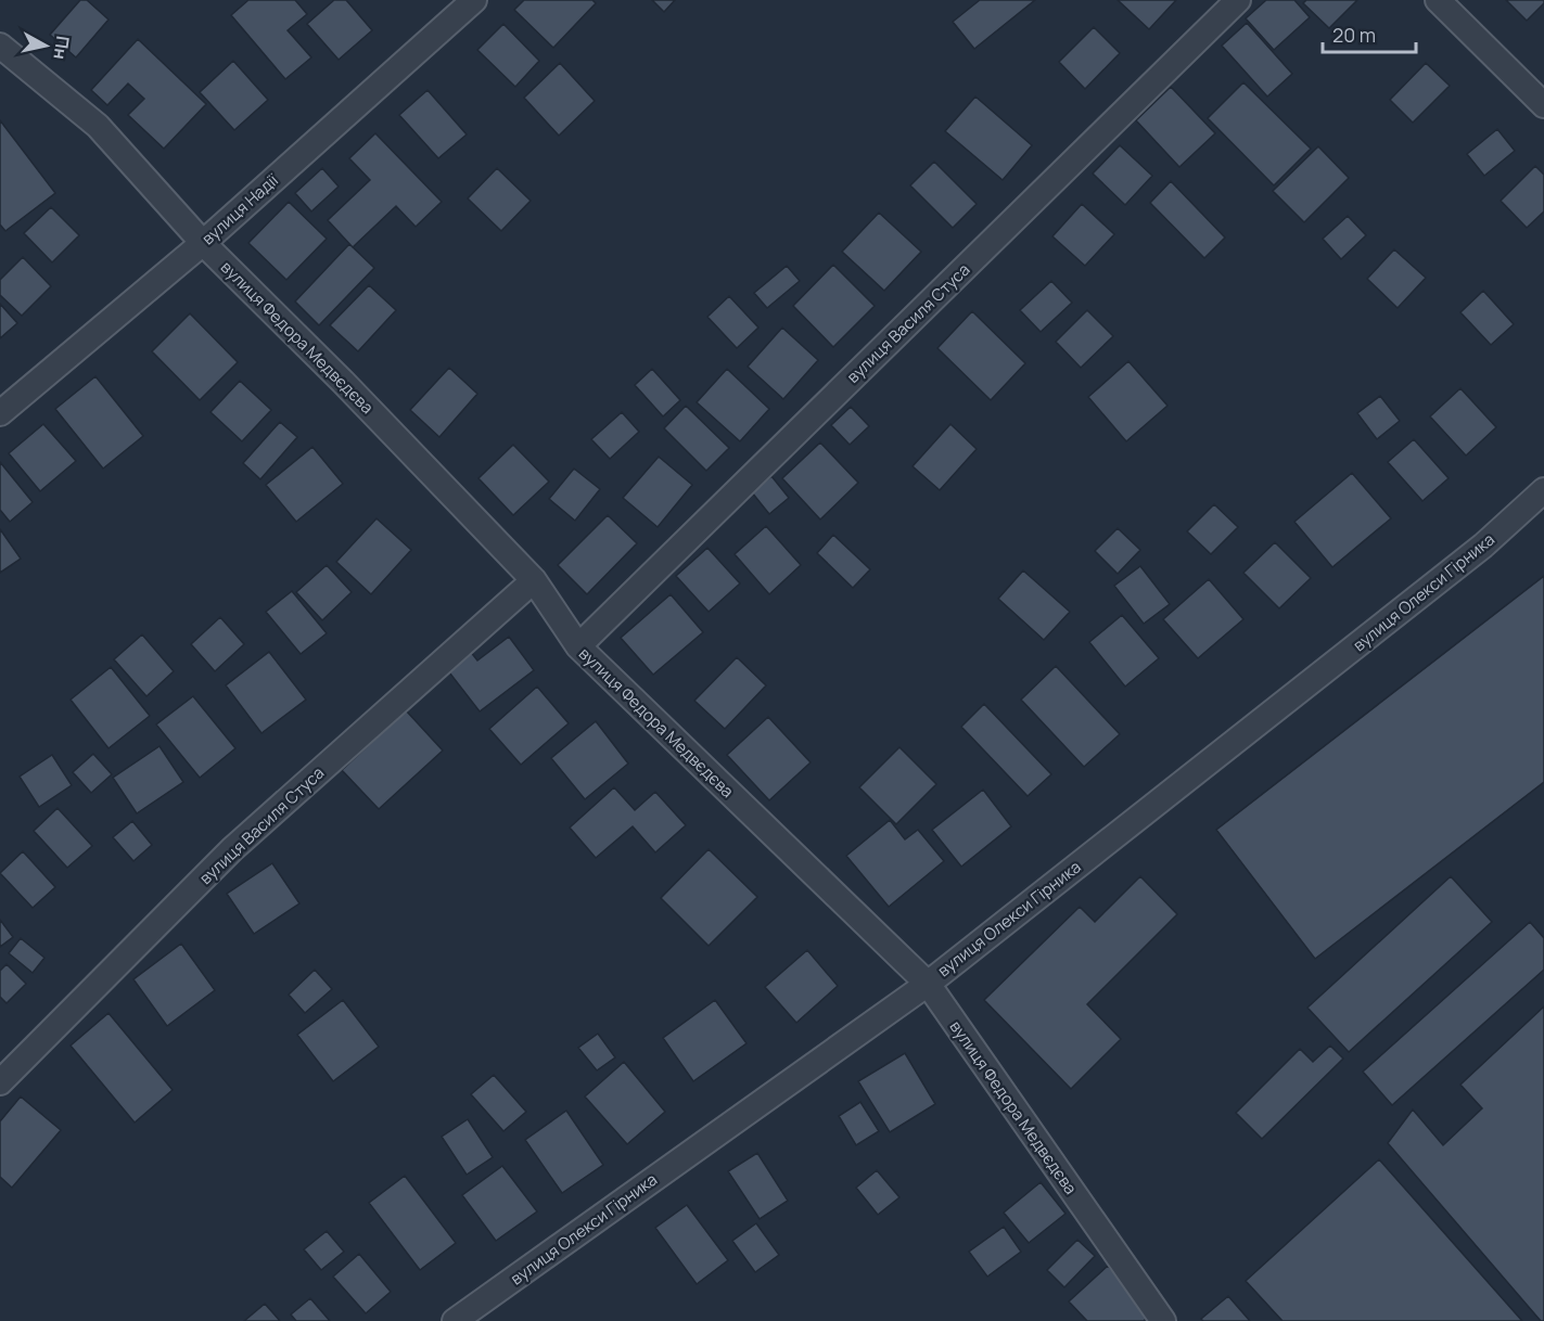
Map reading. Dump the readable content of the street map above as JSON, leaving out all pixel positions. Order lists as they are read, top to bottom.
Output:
{
  "streets": {
    "street": [
      "вулиця Надії",
      "вулиця Василя Стуса",
      "вулиця Федора Медвєдєва",
      "вулиця Олекси Гірника"
    ]
  },
  "crossings": [
    ["вулиця Надії", "вулиця Федора Медвєдєва"],
    ["вулиця Василя Стуса", "вулиця Федора Медвєдєва"],
    ["вулиця Федора Медвєдєва", "вулиця Олекси Гірника"]
  ],
  "scale_bar": "20 m",
  "north": "right"
}
